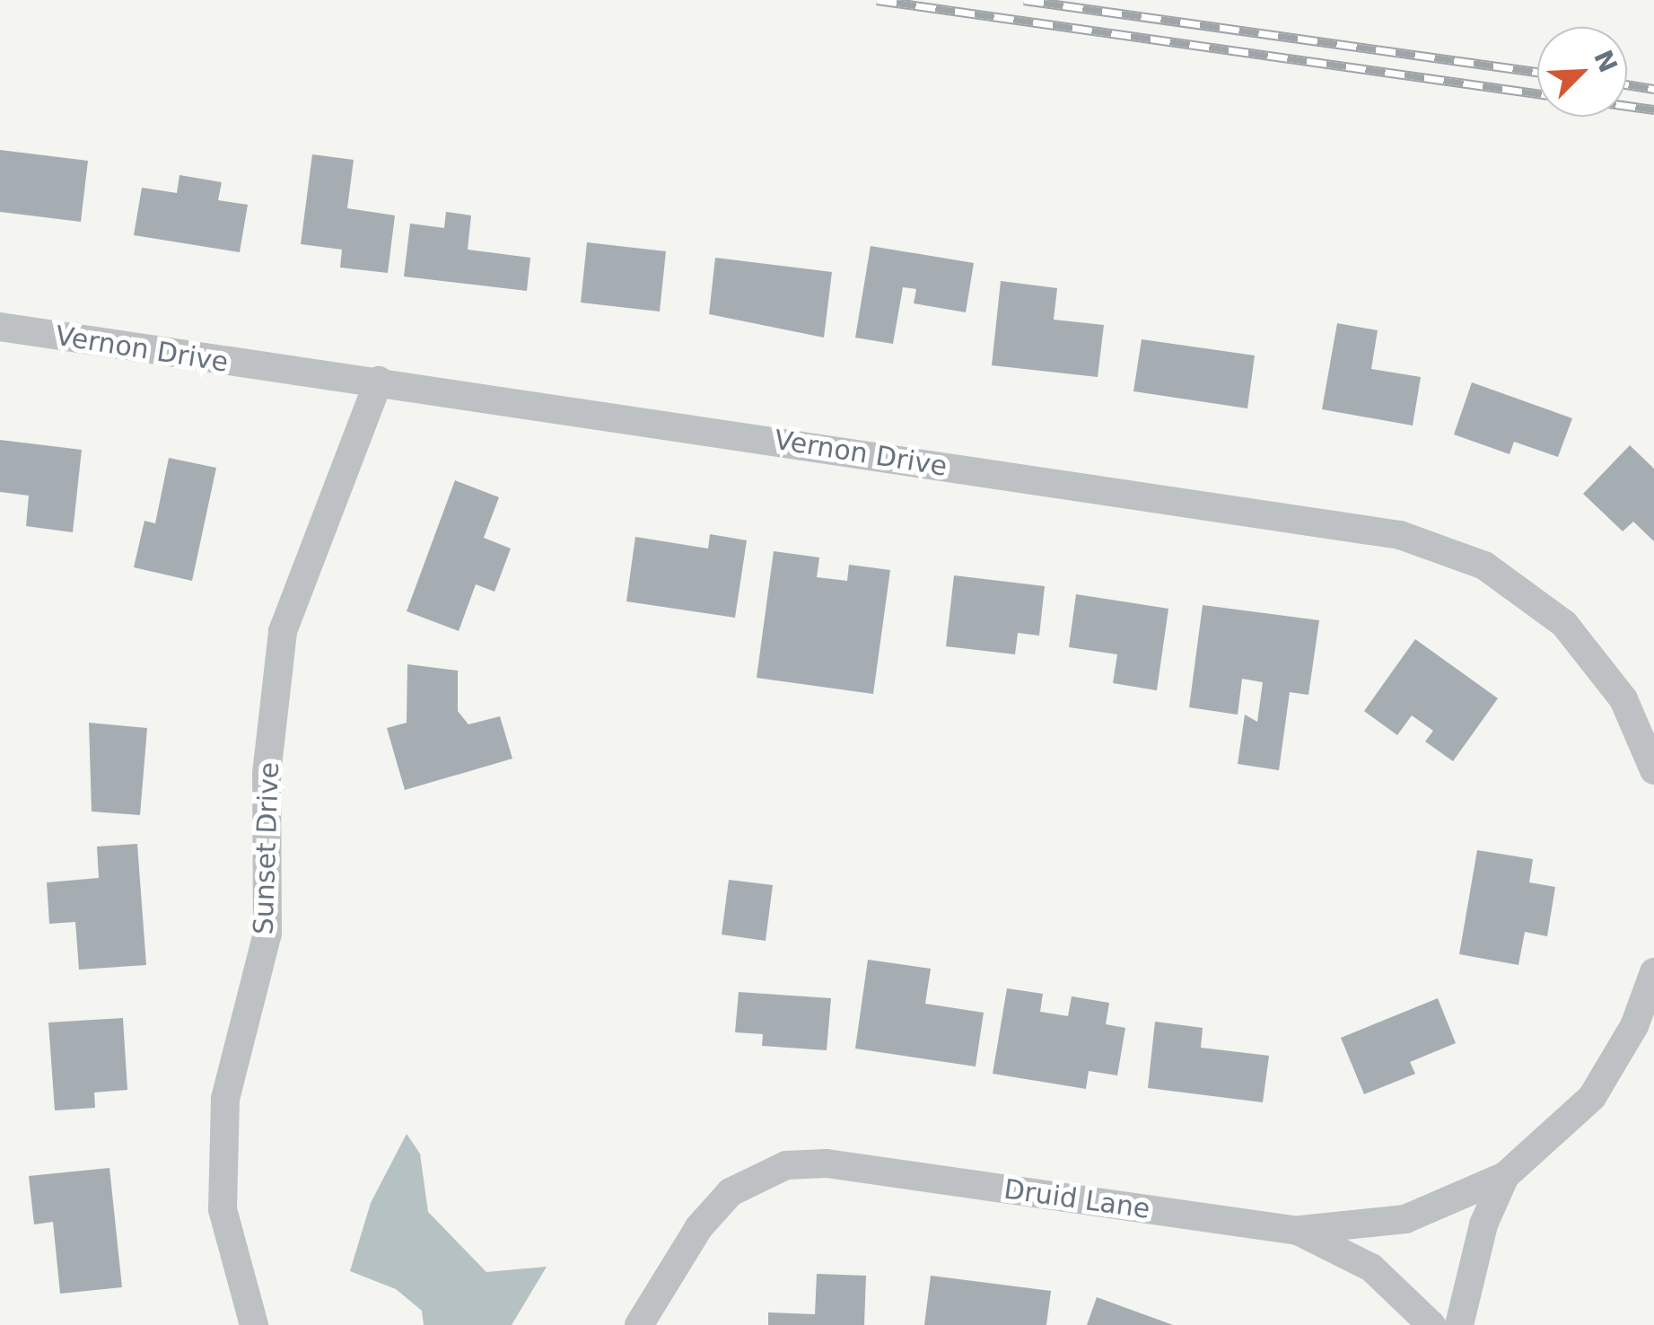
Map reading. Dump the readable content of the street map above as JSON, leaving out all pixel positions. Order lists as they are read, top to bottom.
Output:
{
  "streets": {
    "street": ["Vernon Drive", "Sunset Drive", "Druid Lane"]
  },
  "crossings": [
    ["Vernon Drive", "Sunset Drive"]
  ],
  "north": "top right"
}
